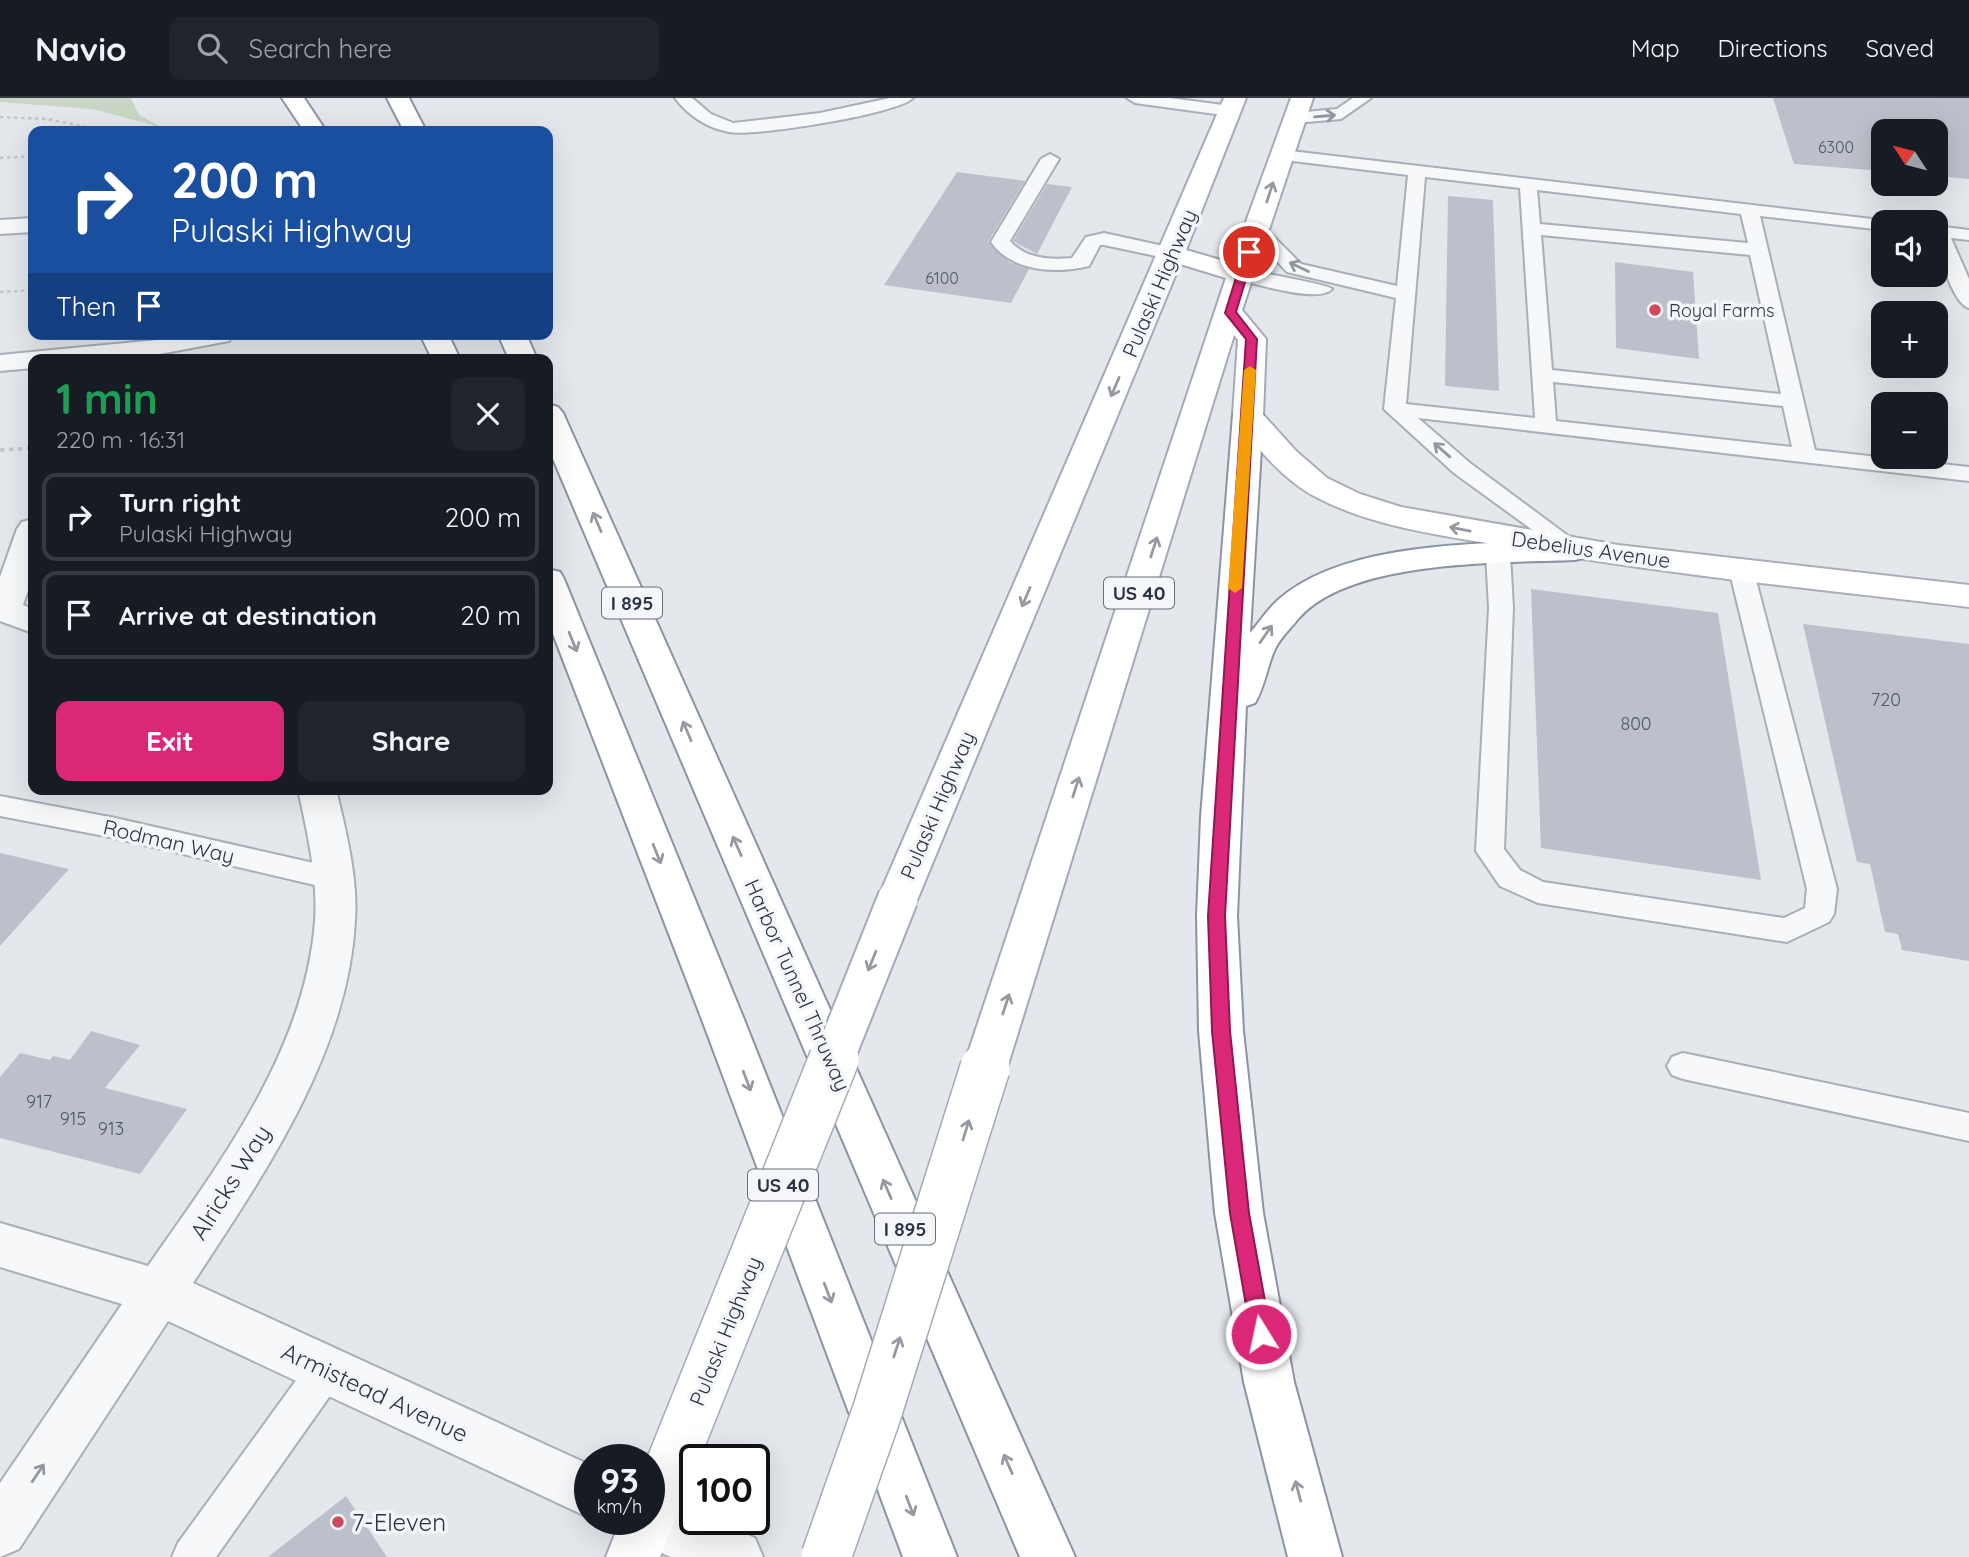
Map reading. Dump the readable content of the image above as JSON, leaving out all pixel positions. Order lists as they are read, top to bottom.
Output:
{
  "streets": {
    "main road": [
      "Pulaski Highway",
      "Debelius Avenue",
      "US 40",
      "I 895",
      "Harbor Tunnel Thruway"
    ],
    "street": ["Alricks Way", "Armistead Avenue"],
    "lane": ["Rodman Way"]
  },
  "crossings": [
    ["Rodman Way", "Alricks Way"],
    ["Alricks Way", "Armistead Avenue"]
  ],
  "one_way": ["Debelius Avenue"],
  "places": ["Royal Farms", "7-Eleven"],
  "house_numbers": [
    "6300",
    "6100",
    "720",
    "800",
    "917",
    "915",
    "913"
  ],
  "north": "top left",
  "page": {
    "header": "Navio",
    "search": "Search here",
    "nav": ["Map", "Directions", "Saved"],
    "map_buttons": ["+", "−"],
    "turn": ["200 m", "Pulaski Highway"],
    "then": "Then",
    "heading": ["1 min", "220 m · 16:31"],
    "list": [
      {
        "name": "Turn right",
        "note": "Pulaski Highway",
        "value": "200 m"
      },
      {
        "name": "Arrive at destination",
        "value": "20 m"
      }
    ],
    "buttons": ["Exit", "Share"],
    "speed": "93 km/h",
    "limit": "100"
  }
}
